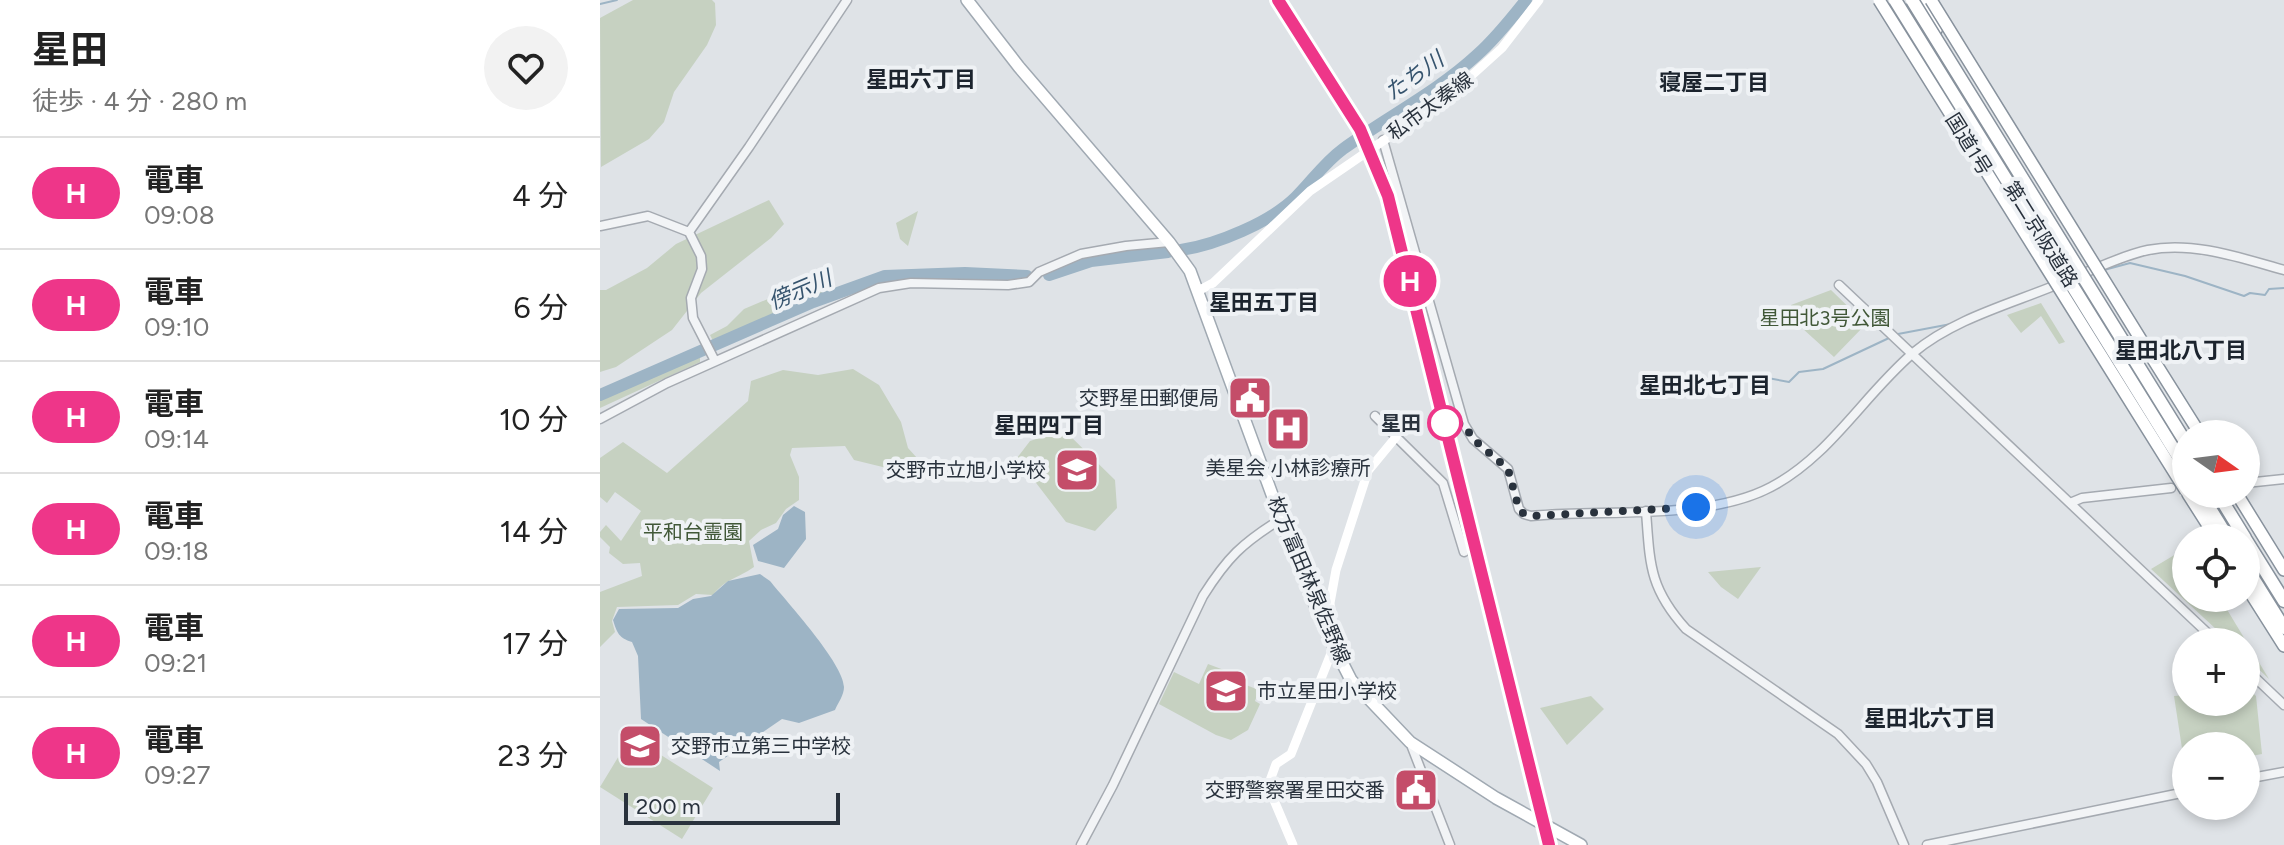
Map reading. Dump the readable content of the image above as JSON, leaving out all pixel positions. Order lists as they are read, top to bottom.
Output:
{
  "streets": {
    "highway": ["第二京阪道路"],
    "main road": ["私市太秦線", "国道1号", "枚方富田林泉佐野線"]
  },
  "crossings": [
    ["私市太秦線", "枚方富田林泉佐野線"]
  ],
  "districts": [
    "星田六丁目",
    "寝屋二丁目",
    "星田五丁目",
    "星田北八丁目",
    "星田北七丁目",
    "星田四丁目",
    "星田北六丁目"
  ],
  "water": ["たち川", "傍示川"],
  "parks": ["星田北3号公園", "平和台霊園"],
  "places": {
    "public building": ["交野星田郵便局", "交野警察署星田交番"],
    "other": ["星田"],
    "hospital": ["美星会 小林診療所"],
    "school or university": ["交野市立旭小学校", "市立星田小学校", "交野市立第三中学校"]
  },
  "scale_bar": "200 m",
  "north": "right",
  "page": {
    "heading": ["星田", "徒歩 · 4 分 · 280 m"],
    "on_map": "H",
    "list": [
      {
        "mark": "H",
        "name": "電車",
        "note": "09:08",
        "value": "4 分"
      },
      {
        "mark": "H",
        "name": "電車",
        "note": "09:10",
        "value": "6 分"
      },
      {
        "mark": "H",
        "name": "電車",
        "note": "09:14",
        "value": "10 分"
      },
      {
        "mark": "H",
        "name": "電車",
        "note": "09:18",
        "value": "14 分"
      },
      {
        "mark": "H",
        "name": "電車",
        "note": "09:21",
        "value": "17 分"
      },
      {
        "mark": "H",
        "name": "電車",
        "note": "09:27",
        "value": "23 分"
      }
    ],
    "map_buttons": ["+", "−"],
    "scale": "200 m"
  }
}
